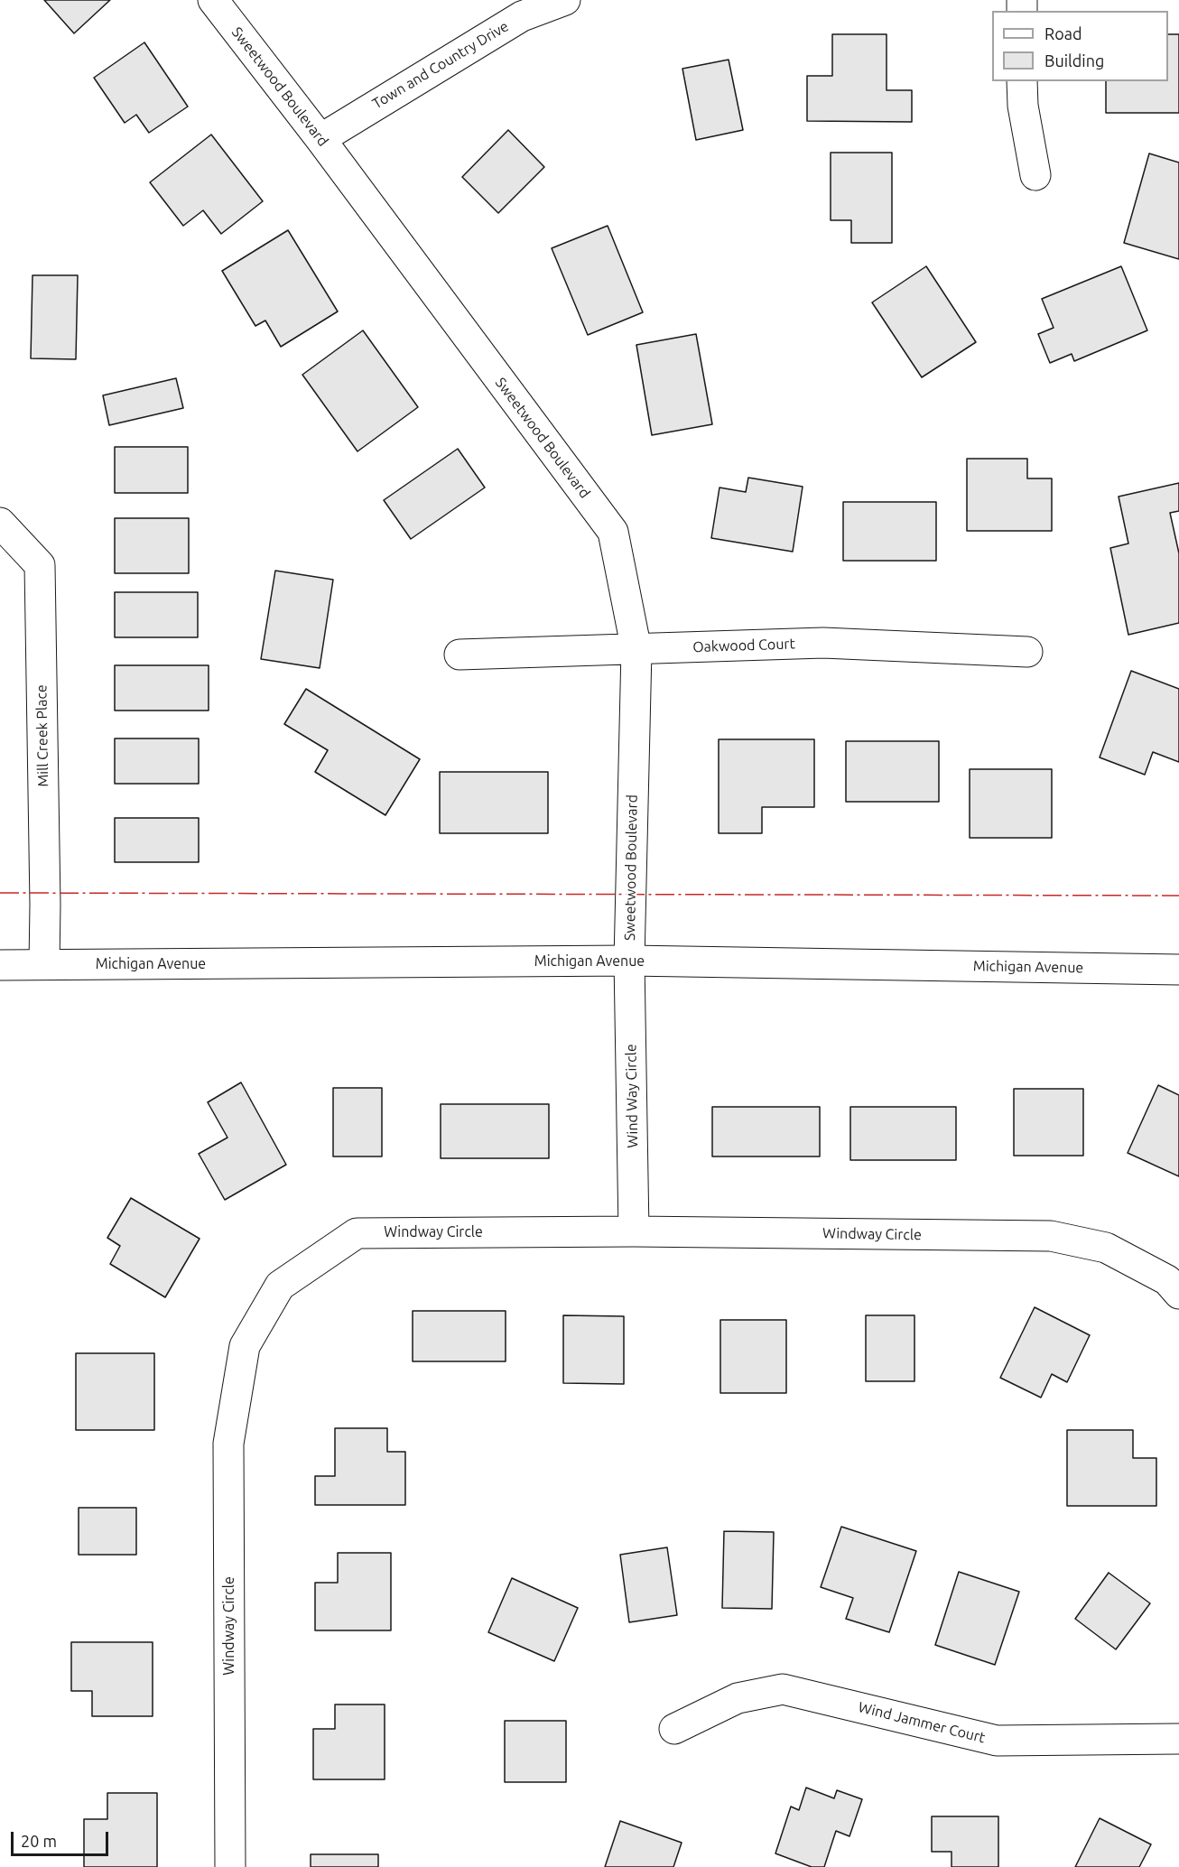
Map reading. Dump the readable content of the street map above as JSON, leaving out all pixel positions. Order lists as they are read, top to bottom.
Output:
{
  "streets": {
    "street": [
      "Town and Country Drive",
      "Sweetwood Boulevard",
      "Oakwood Court",
      "Mill Creek Place",
      "Michigan Avenue",
      "Wind Way Circle",
      "Windway Circle",
      "Wind Jammer Court"
    ]
  },
  "crossings": [
    ["Town and Country Drive", "Sweetwood Boulevard"],
    ["Sweetwood Boulevard", "Oakwood Court"],
    ["Sweetwood Boulevard", "Michigan Avenue"],
    ["Sweetwood Boulevard", "Wind Way Circle"],
    ["Mill Creek Place", "Michigan Avenue"],
    ["Michigan Avenue", "Wind Way Circle"],
    ["Wind Way Circle", "Windway Circle"]
  ],
  "legend": ["Road", "Building"],
  "scale_bar": "20 m"
}
